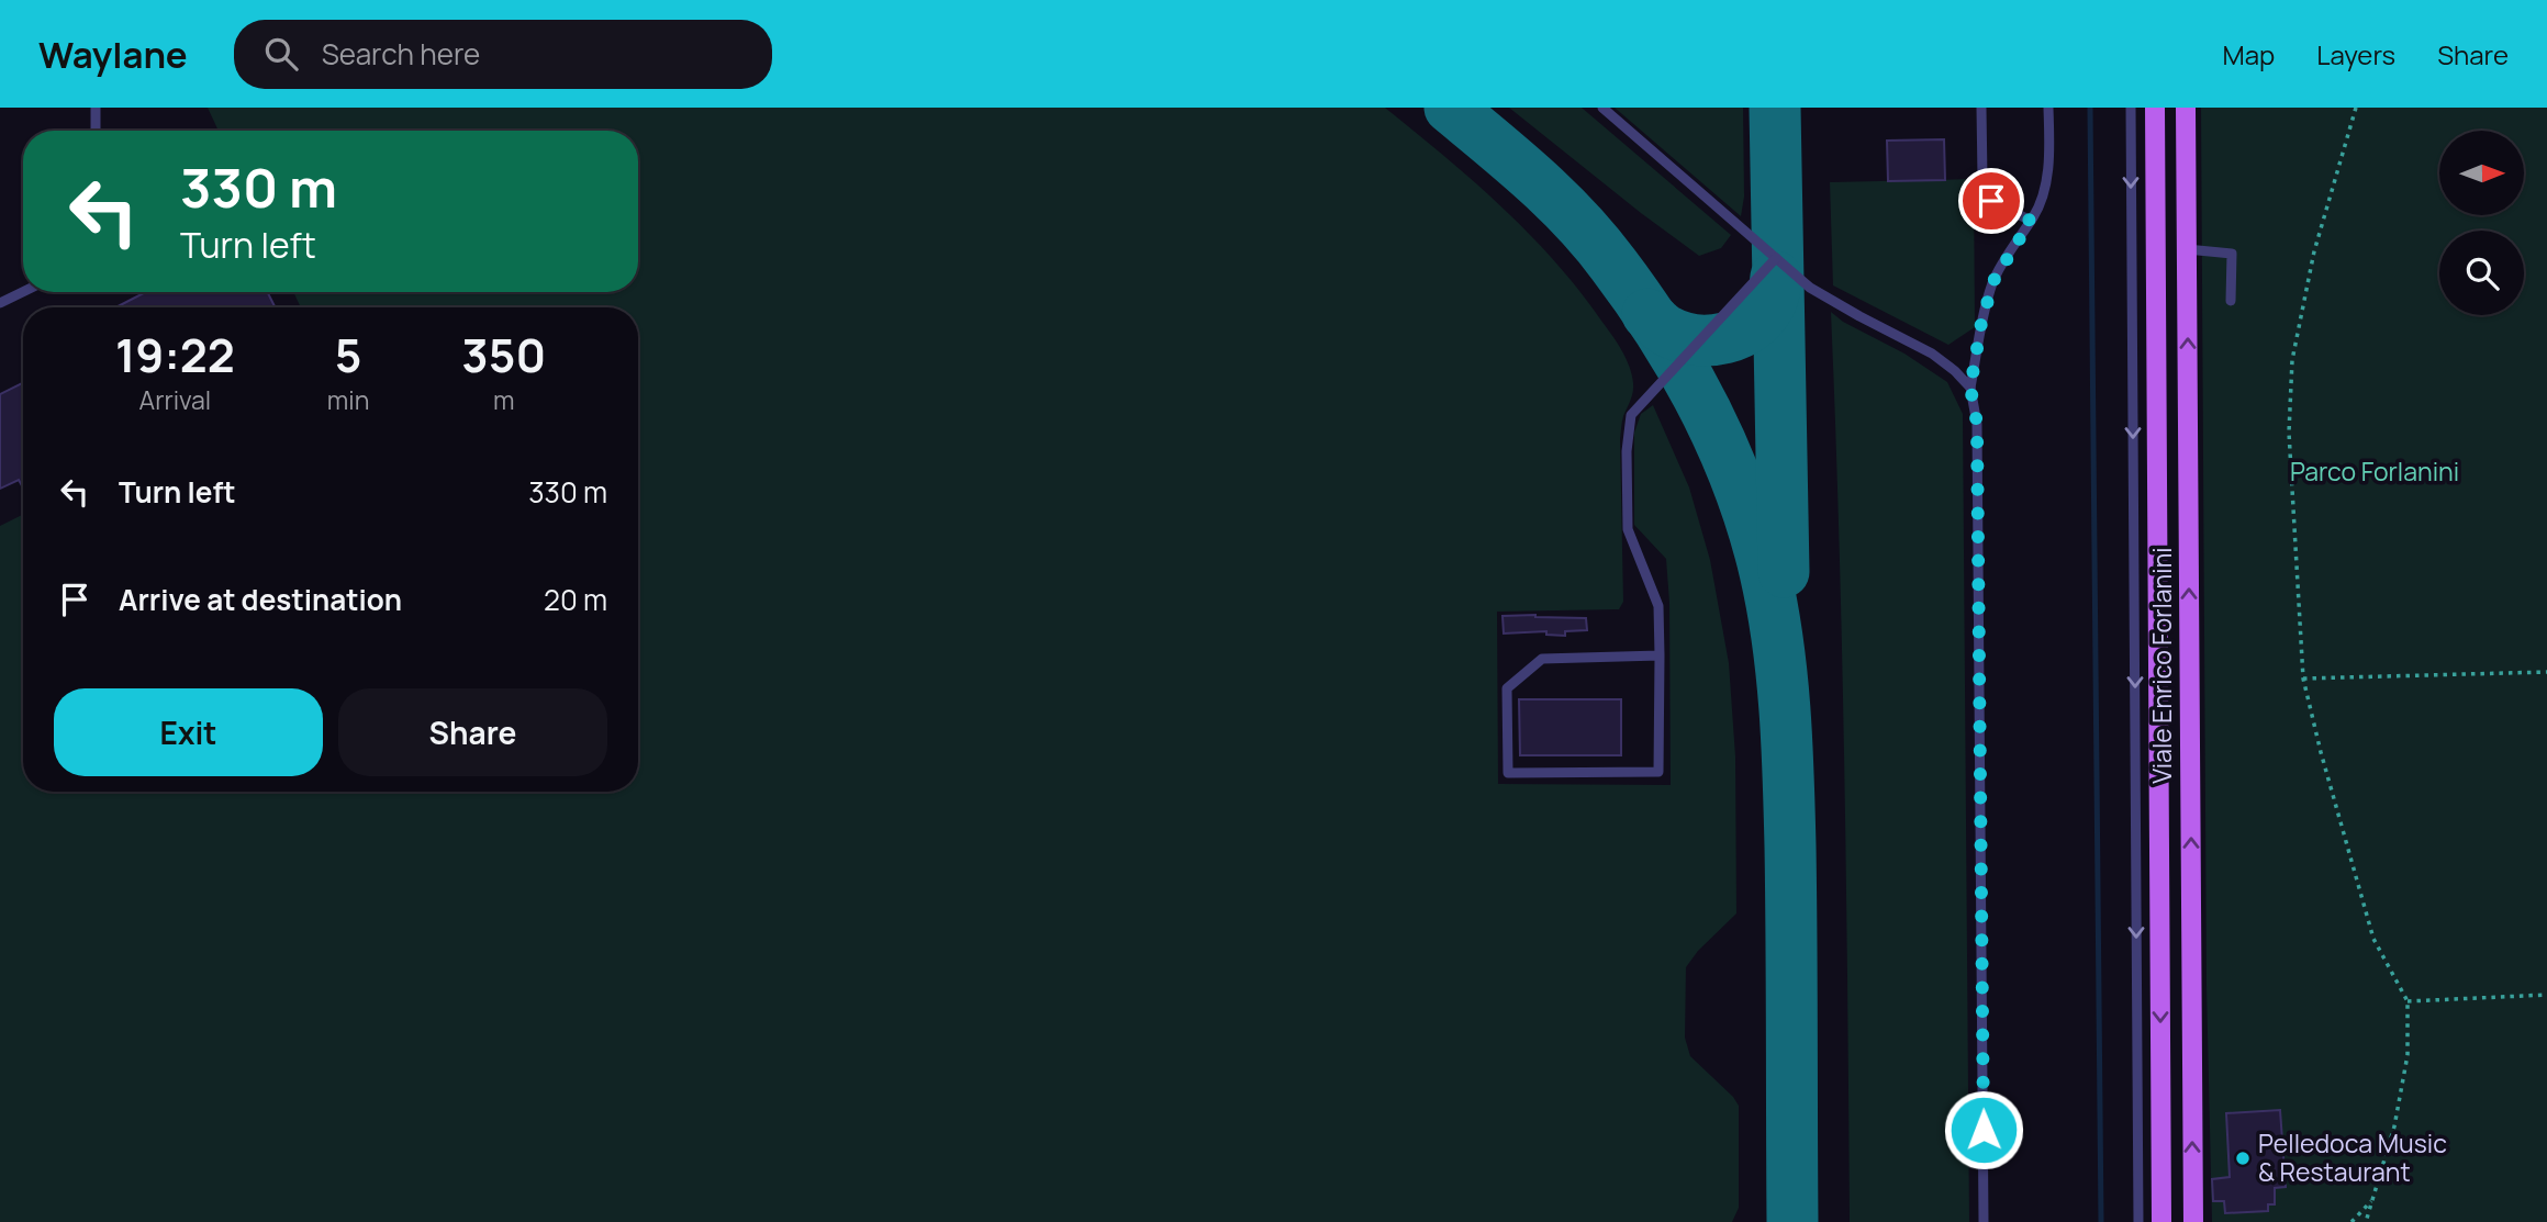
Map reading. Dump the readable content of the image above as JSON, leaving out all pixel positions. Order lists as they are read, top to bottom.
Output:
{
  "streets": {
    "main road": ["Viale Enrico Forlanini"]
  },
  "parks": ["Parco Forlanini"],
  "places": ["Pelledoca Music & Restaurant"],
  "north": "right",
  "page": {
    "header": "Waylane",
    "search": "Search here",
    "nav": ["Map", "Layers", "Share"],
    "turn": ["330 m", "Turn left"],
    "eta": [
      "19:22",
      "Arrival",
      "5",
      "min",
      "350",
      "m"
    ],
    "list": [
      {
        "name": "Turn left",
        "value": "330 m"
      },
      {
        "name": "Arrive at destination",
        "value": "20 m"
      }
    ],
    "buttons": ["Exit", "Share"]
  }
}
